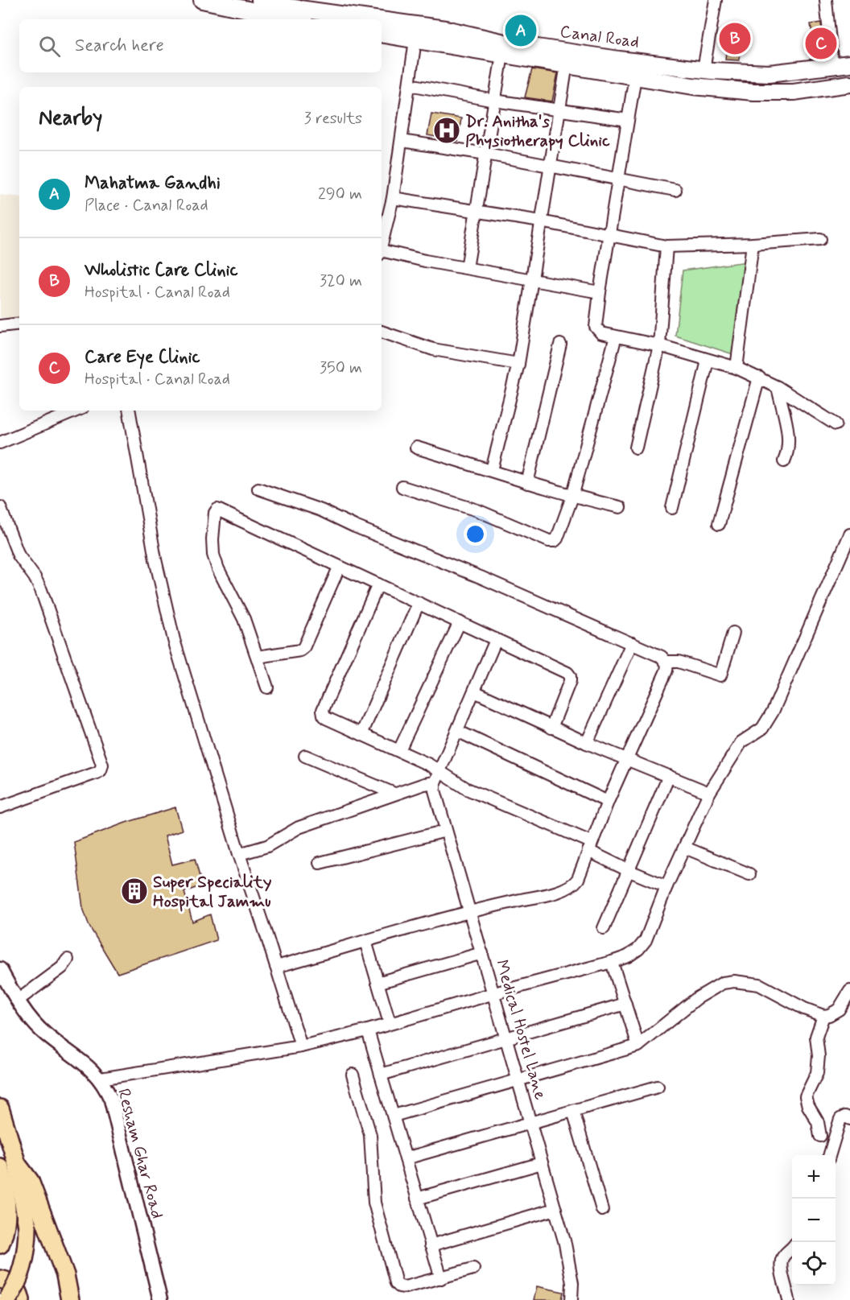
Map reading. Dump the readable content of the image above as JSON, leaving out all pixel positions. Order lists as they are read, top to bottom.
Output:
{
  "streets": {
    "main road": ["Canal Road"],
    "street": ["Medical Hostel Lane", "Resham Ghar Road"]
  },
  "places": {
    "hospital": ["Dr. Anitha's Physiotherapy Clinic"],
    "building": ["Super Speciality Hospital Jammu"]
  },
  "page": {
    "pins": ["A", "B", "C"],
    "search": "Search here",
    "heading": ["Nearby", "3 results"],
    "list": [
      {
        "mark": "A",
        "name": "Mahatma Gandhi",
        "note": "Place · Canal Road",
        "value": "290 m"
      },
      {
        "mark": "B",
        "name": "Wholistic Care Clinic",
        "note": "Hospital · Canal Road",
        "value": "320 m"
      },
      {
        "mark": "C",
        "name": "Care Eye Clinic",
        "note": "Hospital · Canal Road",
        "value": "350 m"
      }
    ],
    "map_buttons": ["+", "−"]
  }
}
